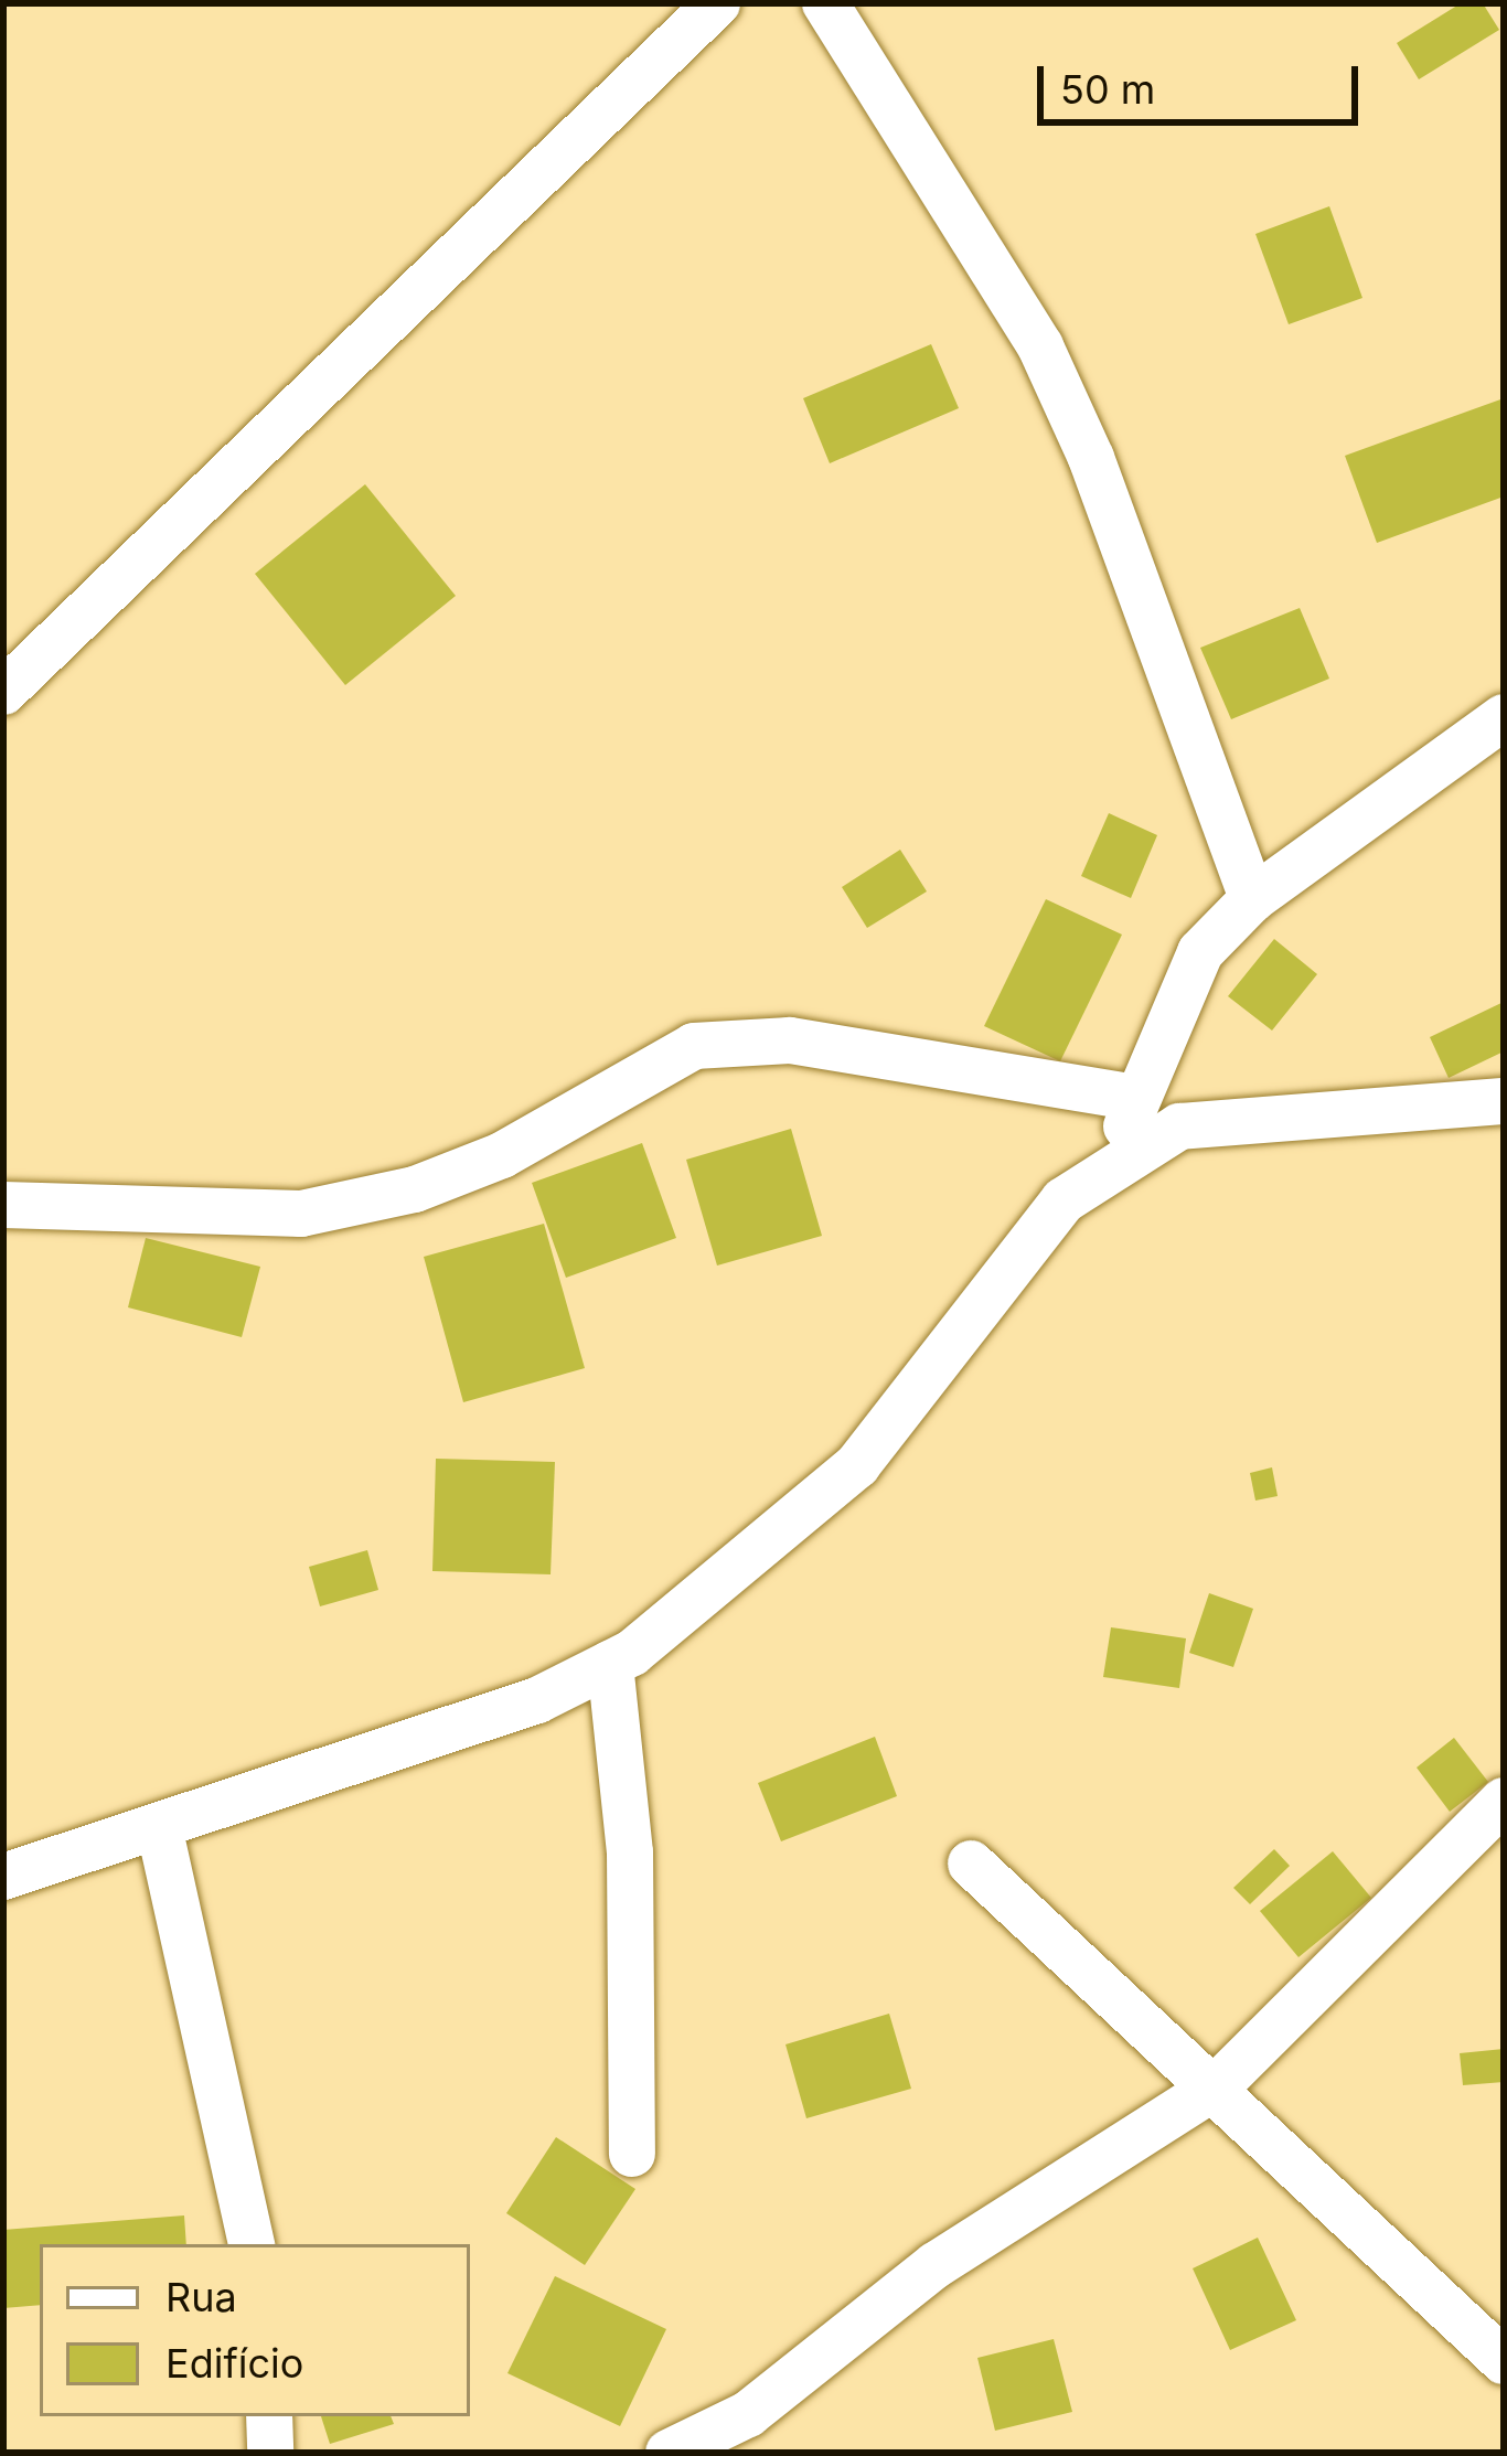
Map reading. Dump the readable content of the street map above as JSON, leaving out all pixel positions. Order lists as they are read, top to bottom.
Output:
{
  "legend": ["Rua", "Edifício"],
  "scale_bar": "50 m"
}
